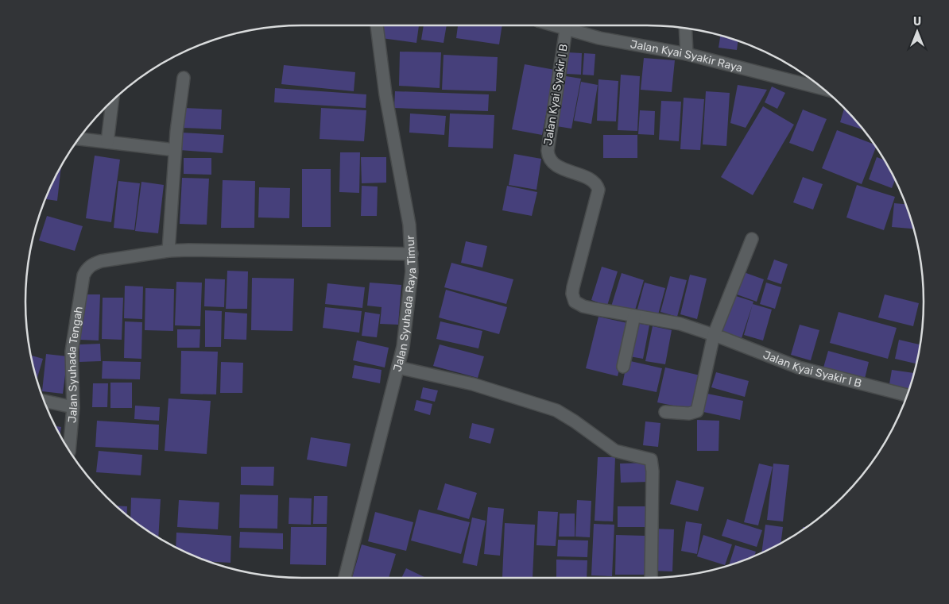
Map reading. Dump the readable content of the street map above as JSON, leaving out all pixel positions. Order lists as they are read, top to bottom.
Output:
{
  "streets": {
    "street": [
      "Jalan Kyai Syakir Raya",
      "Jalan Kyai Syakir I B",
      "Jalan Syuhada Raya Timur",
      "Jalan Syuhada Tengah"
    ]
  },
  "crossings": [
    ["Jalan Kyai Syakir Raya", "Jalan Kyai Syakir I B"]
  ],
  "north": "top"
}
